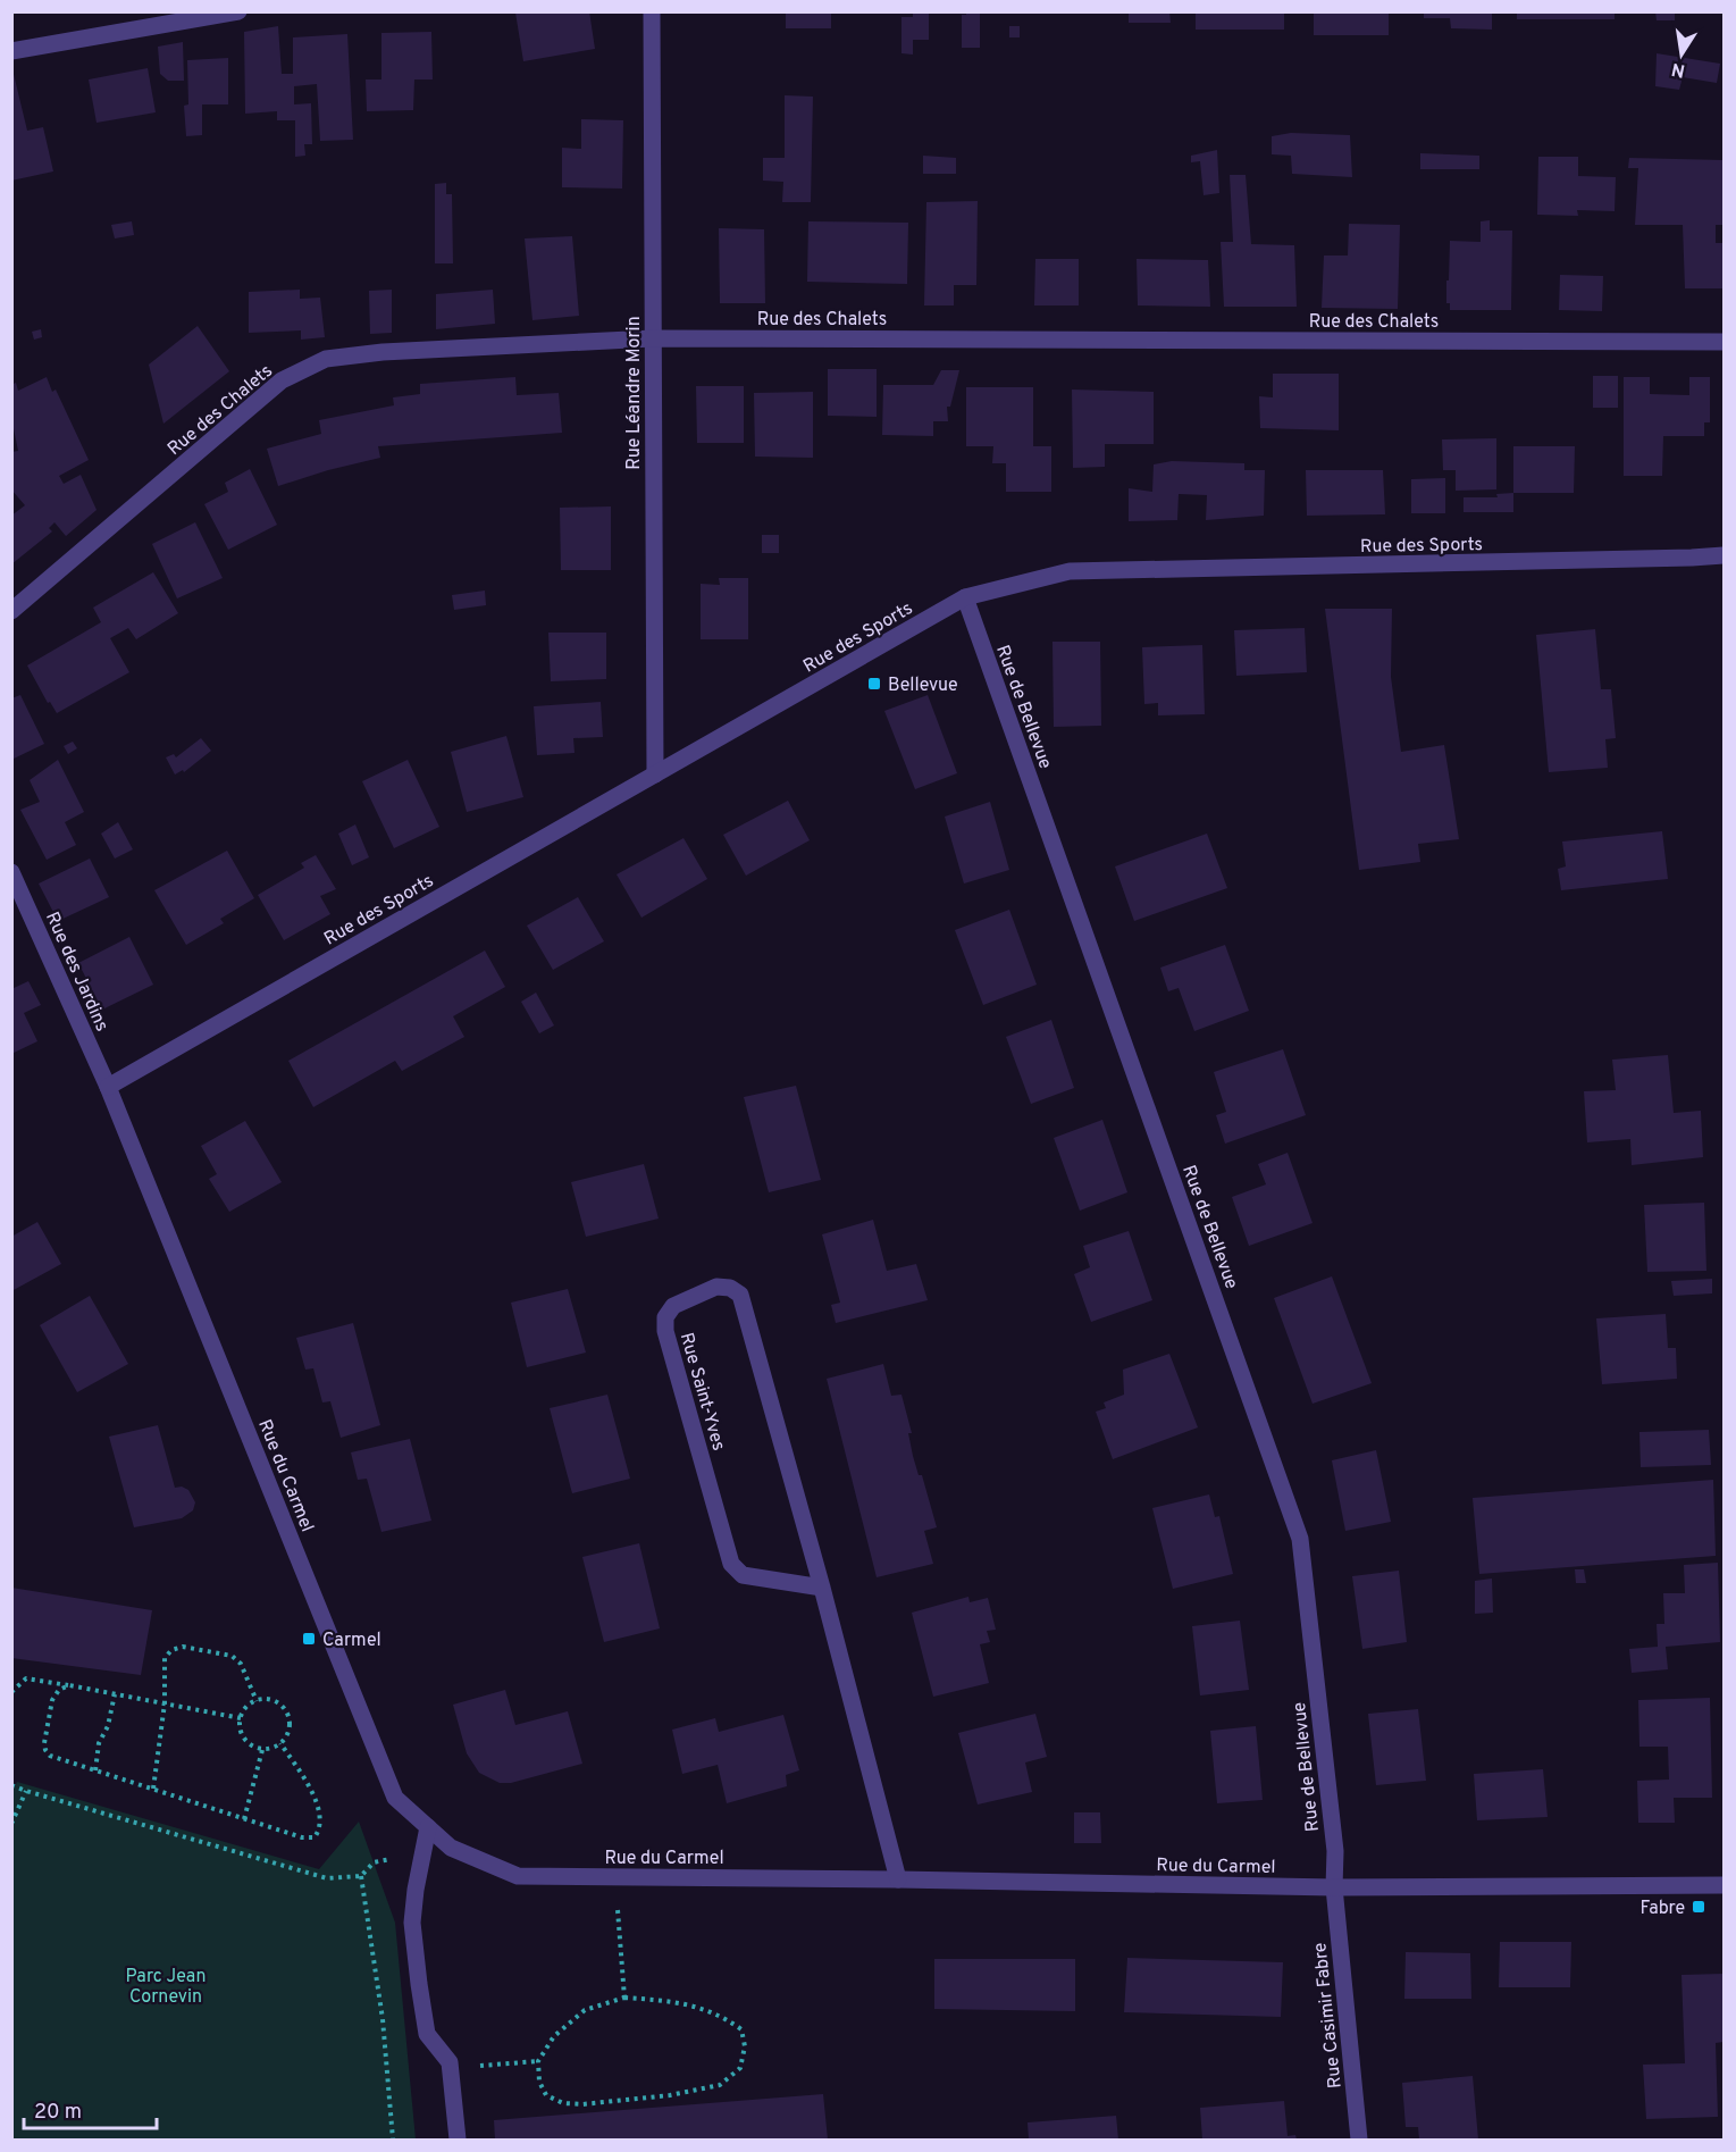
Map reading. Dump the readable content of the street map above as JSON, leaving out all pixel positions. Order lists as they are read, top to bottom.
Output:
{
  "streets": {
    "street": [
      "Rue des Chalets",
      "Rue Léandre Morin",
      "Rue des Sports",
      "Rue de Bellevue",
      "Rue des Jardins",
      "Rue Saint-Yves",
      "Rue du Carmel",
      "Rue Casimir Fabre"
    ]
  },
  "crossings": [
    ["Rue des Chalets", "Rue Léandre Morin"],
    ["Rue Léandre Morin", "Rue des Sports"],
    ["Rue des Sports", "Rue de Bellevue"],
    ["Rue des Sports", "Rue des Jardins"],
    ["Rue des Sports", "Rue du Carmel"],
    ["Rue de Bellevue", "Rue du Carmel"],
    ["Rue de Bellevue", "Rue Casimir Fabre"],
    ["Rue des Jardins", "Rue du Carmel"],
    ["Rue Saint-Yves", "Rue du Carmel"],
    ["Rue du Carmel", "Rue Casimir Fabre"]
  ],
  "parks": ["Parc Jean Cornevin"],
  "places": {
    "transit": ["Bellevue", "Carmel", "Fabre"]
  },
  "scale_bar": "20 m",
  "north": "bottom"
}
